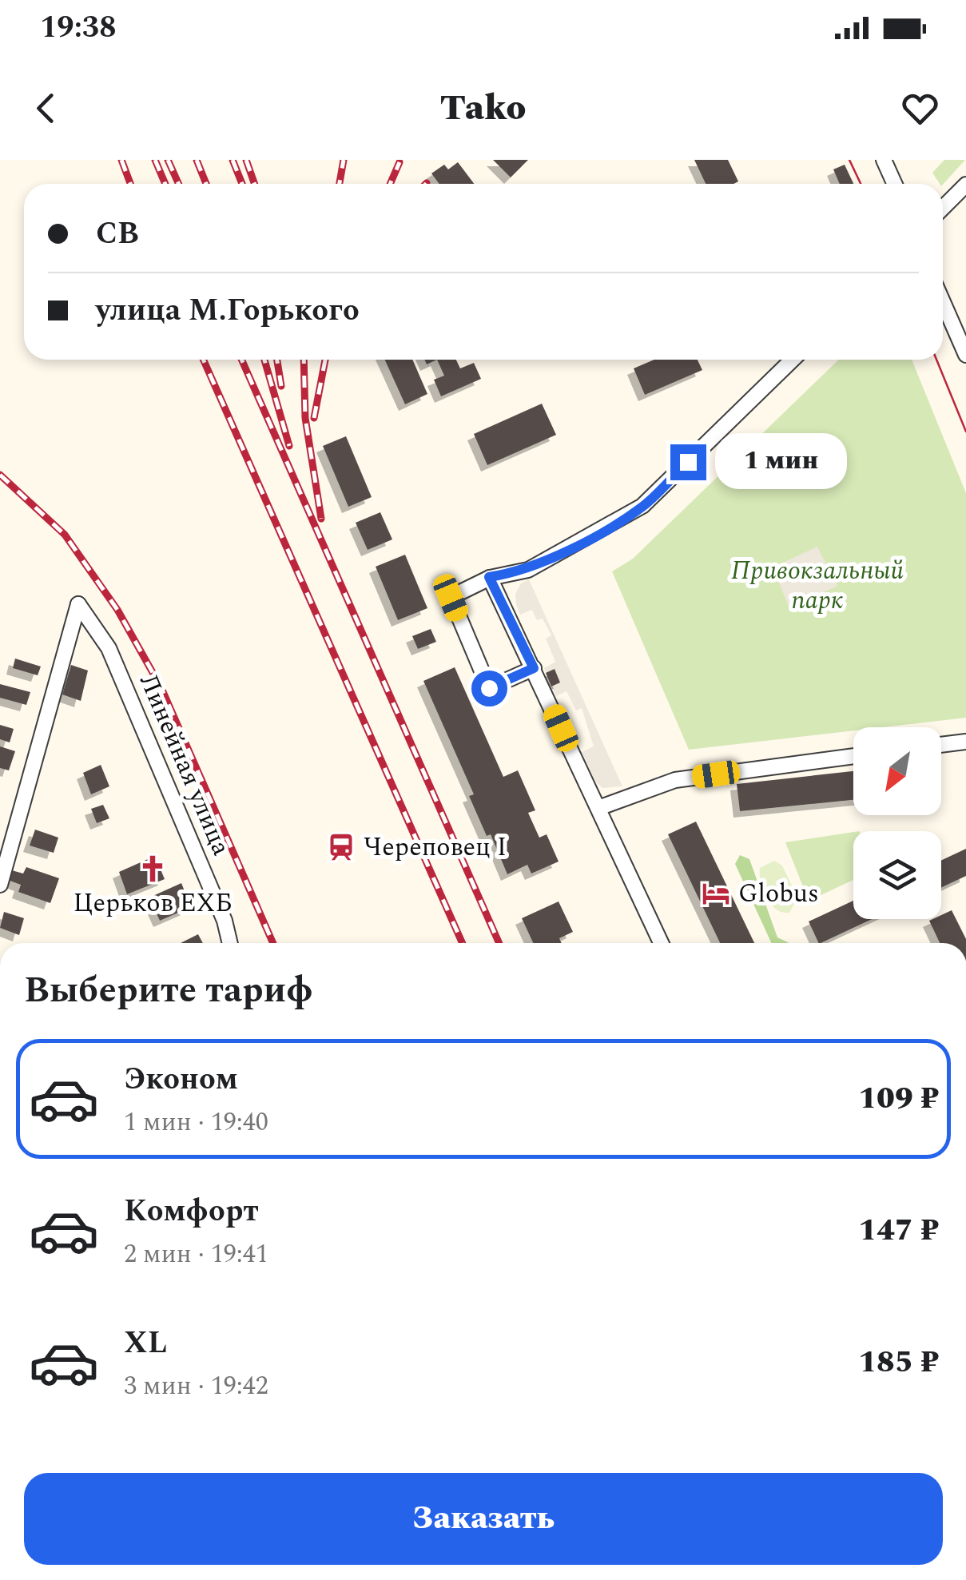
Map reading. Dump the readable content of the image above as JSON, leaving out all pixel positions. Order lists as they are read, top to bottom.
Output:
{
  "streets": {
    "street": ["Линейная улица"]
  },
  "parks": ["Привокзальный парк"],
  "places": {
    "station": ["Череповец I"],
    "church": ["Церьков ЕХБ"],
    "hotel": ["Globus"]
  },
  "north": "bottom left",
  "page": {
    "status": "19:38",
    "header": "Tako",
    "banner": ["СВ", "улица М.Горького"],
    "bubble": "1 мин",
    "heading": "Выберите тариф",
    "list": [
      {
        "name": "Эконом",
        "note": "1 мин · 19:40",
        "value": "109 ₽"
      },
      {
        "name": "Комфорт",
        "note": "2 мин · 19:41",
        "value": "147 ₽"
      },
      {
        "name": "XL",
        "note": "3 мин · 19:42",
        "value": "185 ₽"
      }
    ],
    "buttons": "Заказать"
  }
}
